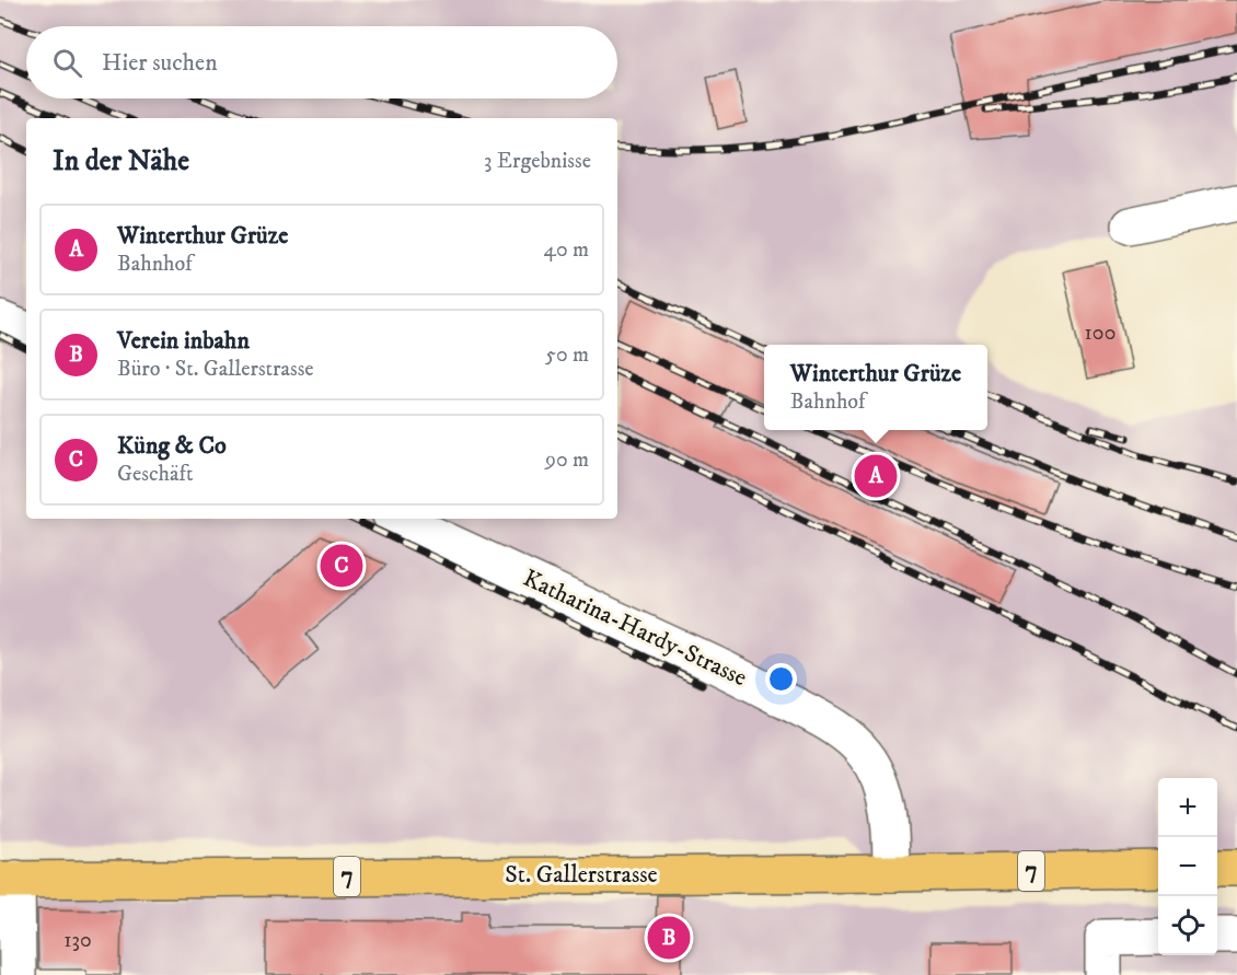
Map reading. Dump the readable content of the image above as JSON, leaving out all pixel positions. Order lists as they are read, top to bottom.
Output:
{
  "streets": {
    "main road": ["7", "St. Gallerstrasse"],
    "street": ["Katharina-Hardy-Strasse"]
  },
  "crossings": [
    ["Katharina-Hardy-Strasse", "St. Gallerstrasse"]
  ],
  "house_numbers": ["100", "130"],
  "page": {
    "search": "Hier suchen",
    "heading": ["In der Nähe", "3 Ergebnisse"],
    "list": [
      {
        "mark": "A",
        "name": "Winterthur Grüze",
        "note": "Bahnhof",
        "value": "40 m"
      },
      {
        "mark": "B",
        "name": "Verein inbahn",
        "note": "Büro · St. Gallerstrasse",
        "value": "50 m"
      },
      {
        "mark": "C",
        "name": "Küng & Co",
        "note": "Geschäft",
        "value": "90 m"
      }
    ],
    "popup": ["Winterthur Grüze", "Bahnhof"],
    "pins": ["A", "C", "B"],
    "map_buttons": ["+", "−"]
  }
}
